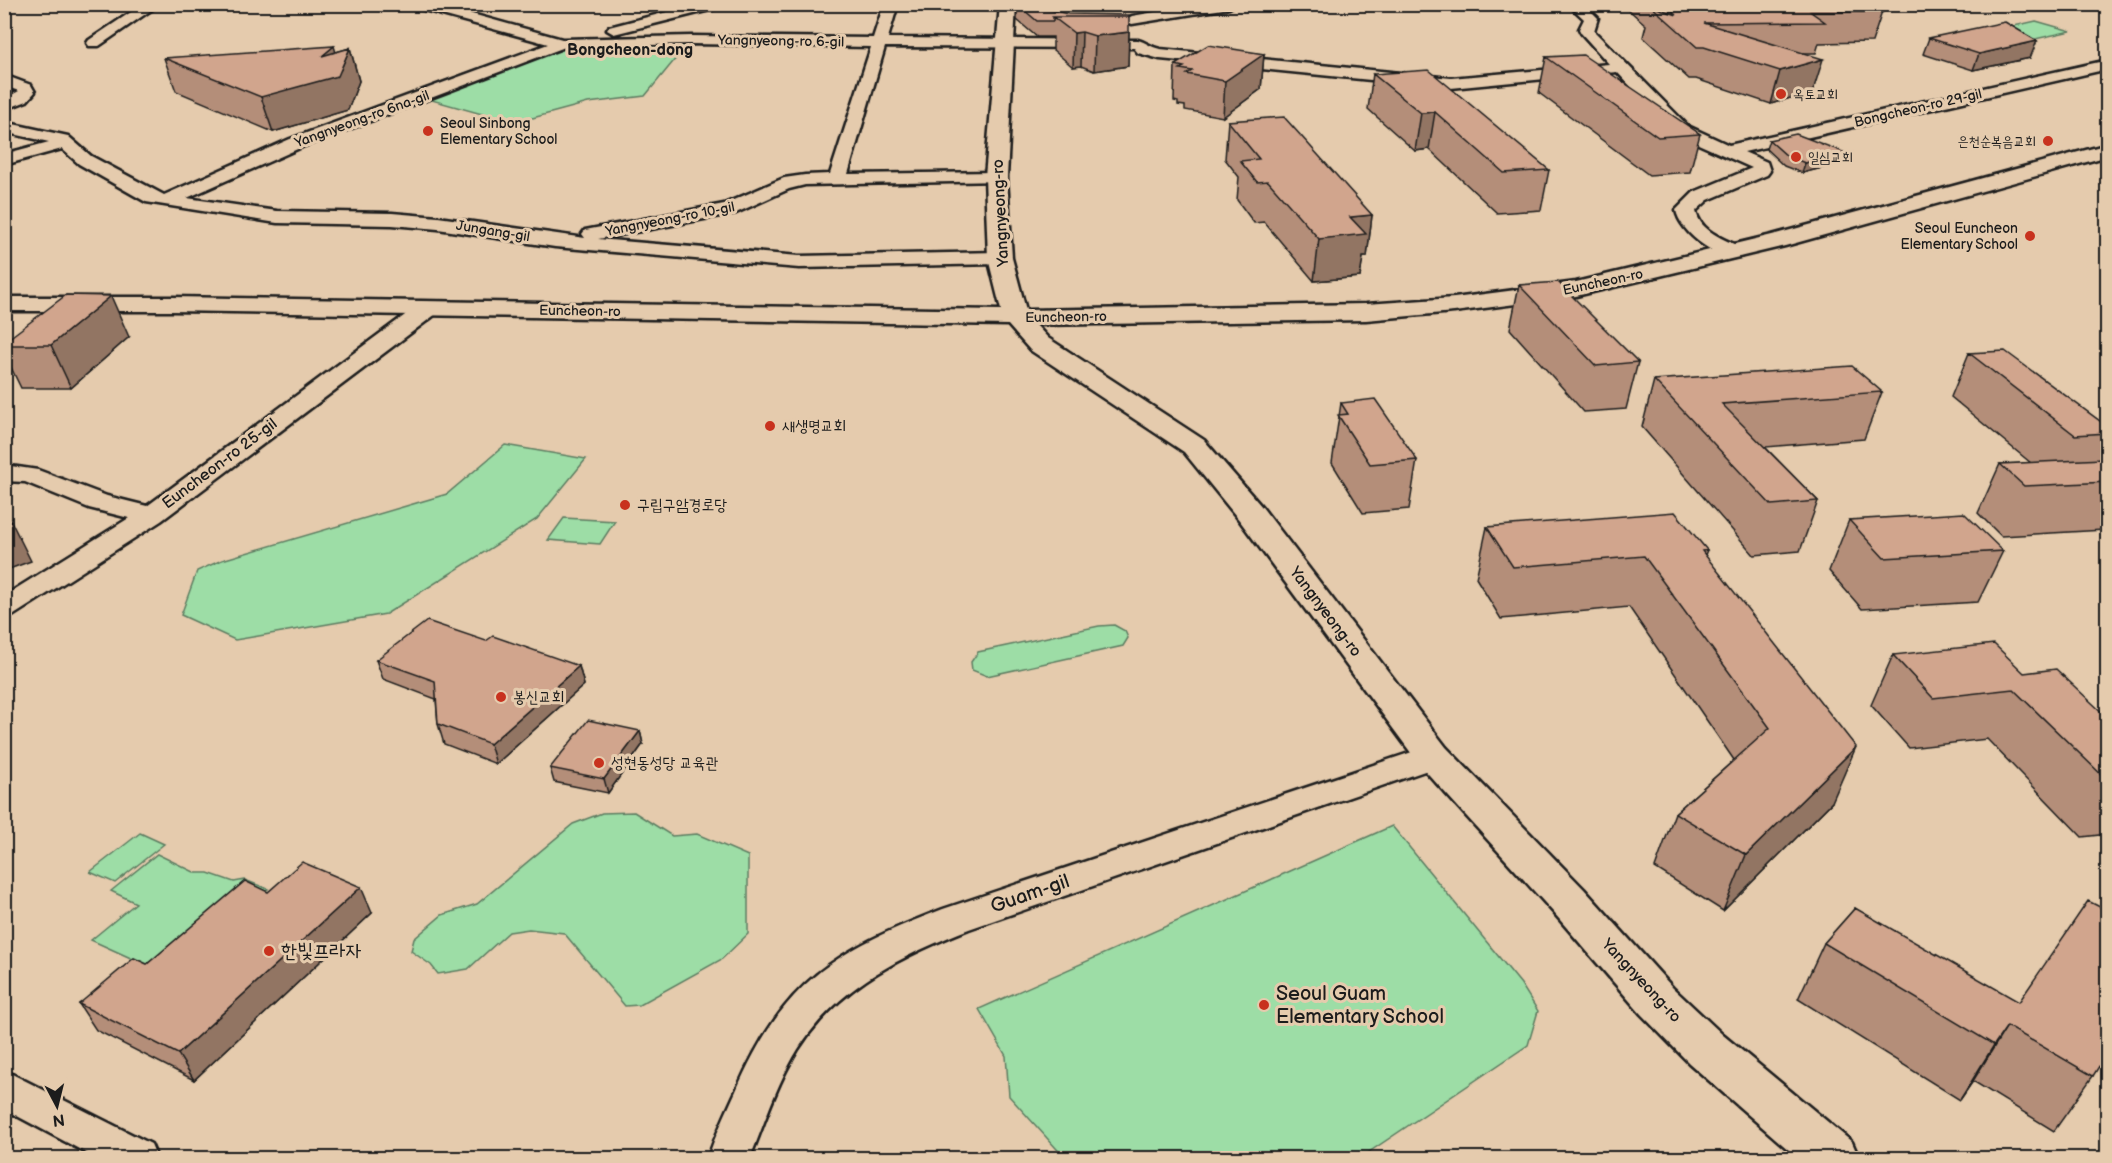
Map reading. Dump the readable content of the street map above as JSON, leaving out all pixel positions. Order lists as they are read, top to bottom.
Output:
{
  "streets": {
    "main road": ["Yangnyeong-ro", "Euncheon-ro"],
    "street": [
      "Yangnyeong-ro 6-gil",
      "Bongcheon-ro 29-gil",
      "Yangnyeong-ro 6na-gil",
      "Yangnyeong-ro 10-gil",
      "Jungang-gil",
      "Euncheon-ro 25-gil",
      "Guam-gil"
    ]
  },
  "crossings": [
    ["Yangnyeong-ro 6-gil", "Yangnyeong-ro 6na-gil"],
    ["Yangnyeong-ro 6-gil", "Yangnyeong-ro"],
    ["Yangnyeong-ro 6na-gil", "Jungang-gil"],
    ["Yangnyeong-ro", "Yangnyeong-ro 10-gil"],
    ["Yangnyeong-ro", "Jungang-gil"],
    ["Yangnyeong-ro", "Euncheon-ro"],
    ["Yangnyeong-ro", "Guam-gil"],
    ["Yangnyeong-ro 10-gil", "Jungang-gil"],
    ["Euncheon-ro", "Euncheon-ro 25-gil"]
  ],
  "districts": ["Bongcheon-dong"],
  "places": [
    "옥토교회",
    "Seoul Sinbong Elementary School",
    "은천순복음교회",
    "일심교회",
    "Seoul Euncheon Elementary School",
    "새생명교회",
    "구립구암경로당",
    "봉신교회",
    "성현동성당 교육관",
    "한빛프라자",
    "Seoul Guam Elementary School"
  ],
  "north": "bottom"
}
